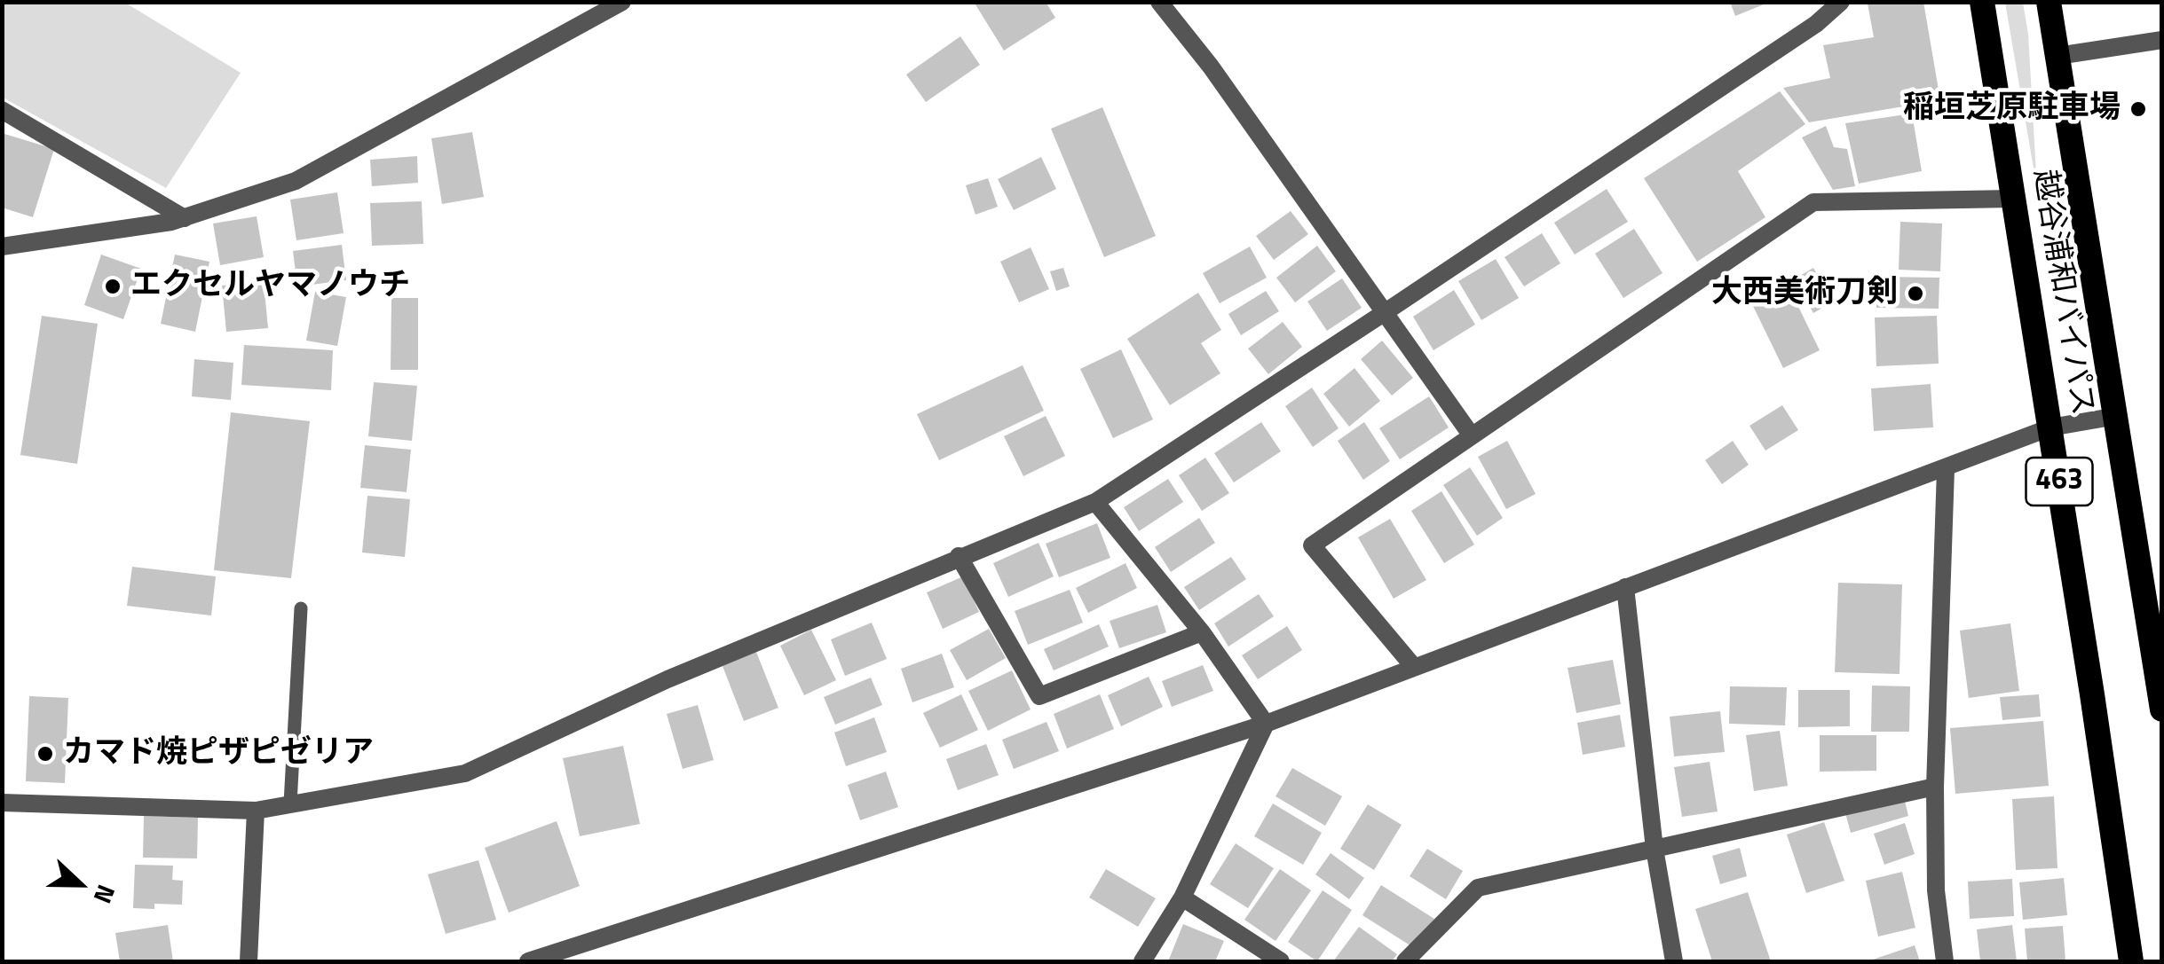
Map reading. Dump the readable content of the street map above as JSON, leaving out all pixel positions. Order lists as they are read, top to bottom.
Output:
{
  "streets": {
    "highway": ["越谷浦和バイパス", "463"]
  },
  "places": [
    "稲垣芝原駐車場",
    "エクセルヤマノウチ",
    "大西美術刀剣",
    "カマド焼ピザピゼリア"
  ],
  "north": "right"
}
